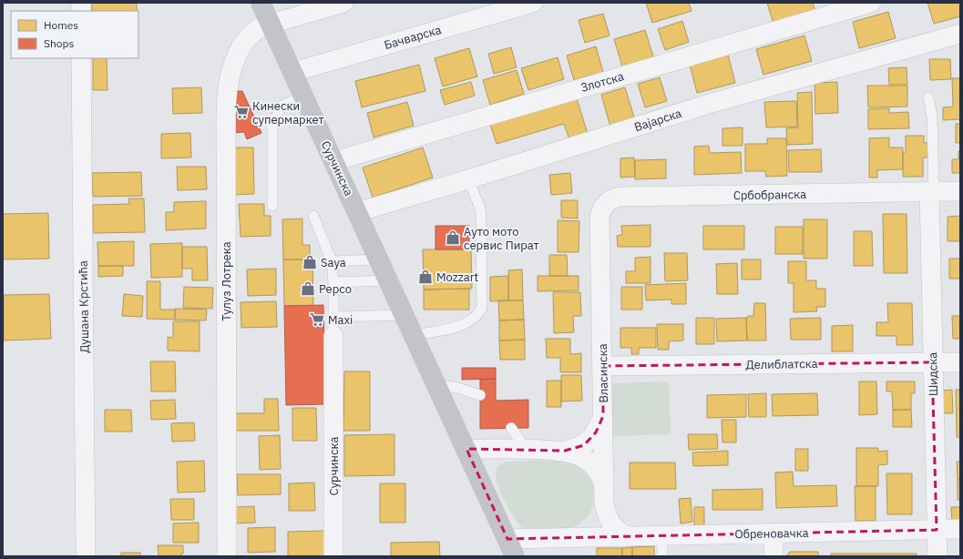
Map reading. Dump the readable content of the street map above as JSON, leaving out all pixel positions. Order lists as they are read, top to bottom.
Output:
{
  "streets": {
    "main road": ["Сурчинска"],
    "street": [
      "Бачварска",
      "Злотска",
      "Вајарска",
      "Србобранска",
      "Тулуз Лотрека",
      "Душана Крстића",
      "Делиблатска",
      "Власинска",
      "Шидска",
      "Обреновачка"
    ]
  },
  "crossings": [
    ["Бачварска", "Сурчинска"],
    ["Злотска", "Сурчинска"],
    ["Вајарска", "Сурчинска"],
    ["Сурчинска", "Тулуз Лотрека"],
    ["Сурчинска", "Обреновачка"],
    ["Србобранска", "Власинска"],
    ["Србобранска", "Шидска"],
    ["Делиблатска", "Власинска"],
    ["Делиблатска", "Шидска"],
    ["Власинска", "Обреновачка"],
    ["Шидска", "Обреновачка"]
  ],
  "places": {
    "supermarket": ["Кинески супермаркет", "Maxi"],
    "shop": [
      "Ауто мото сервис Пират",
      "Saya",
      "Mozzart",
      "Pepco"
    ]
  },
  "legend": ["Homes", "Shops"]
}
